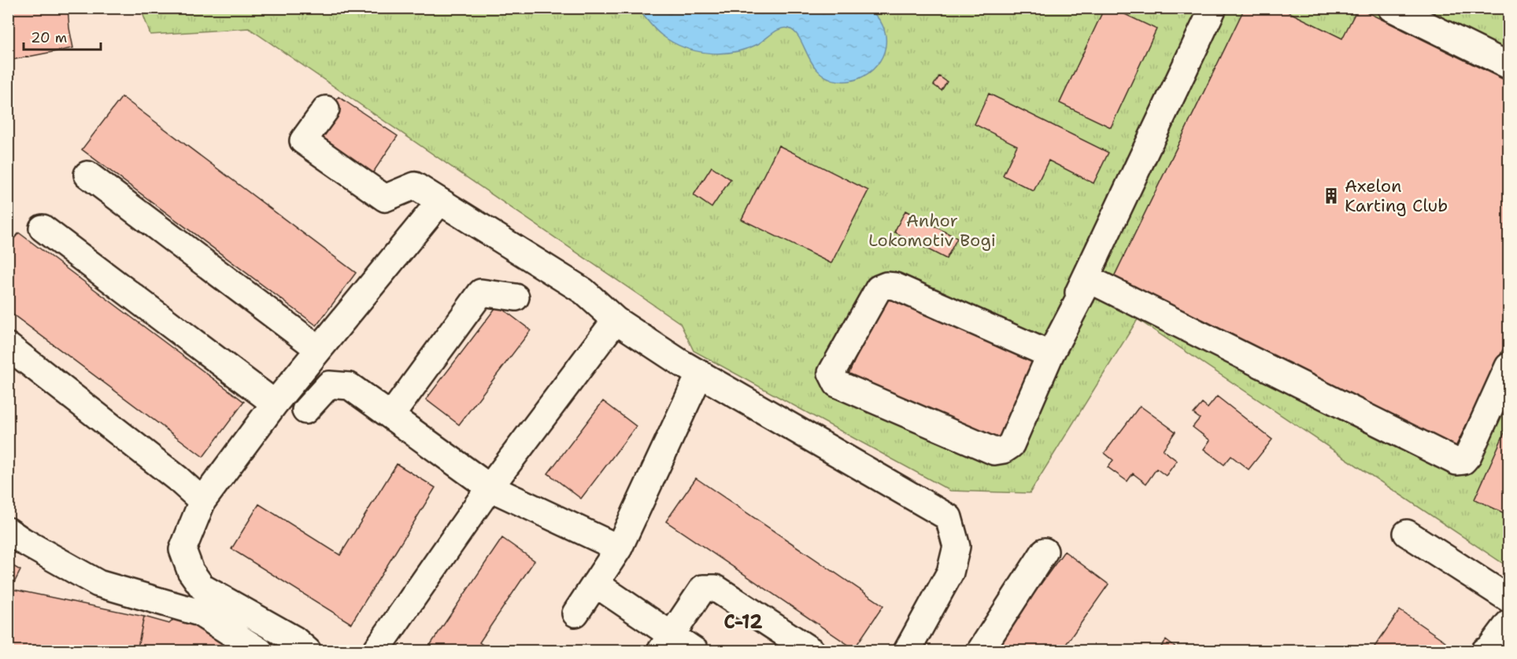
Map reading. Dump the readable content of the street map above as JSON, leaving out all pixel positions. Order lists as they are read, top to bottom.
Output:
{
  "districts": ["C-12"],
  "parks": ["Anhor Lokomotiv Bogi"],
  "places": {
    "building": ["Axelon Karting Club"]
  },
  "scale_bar": "20 m"
}
